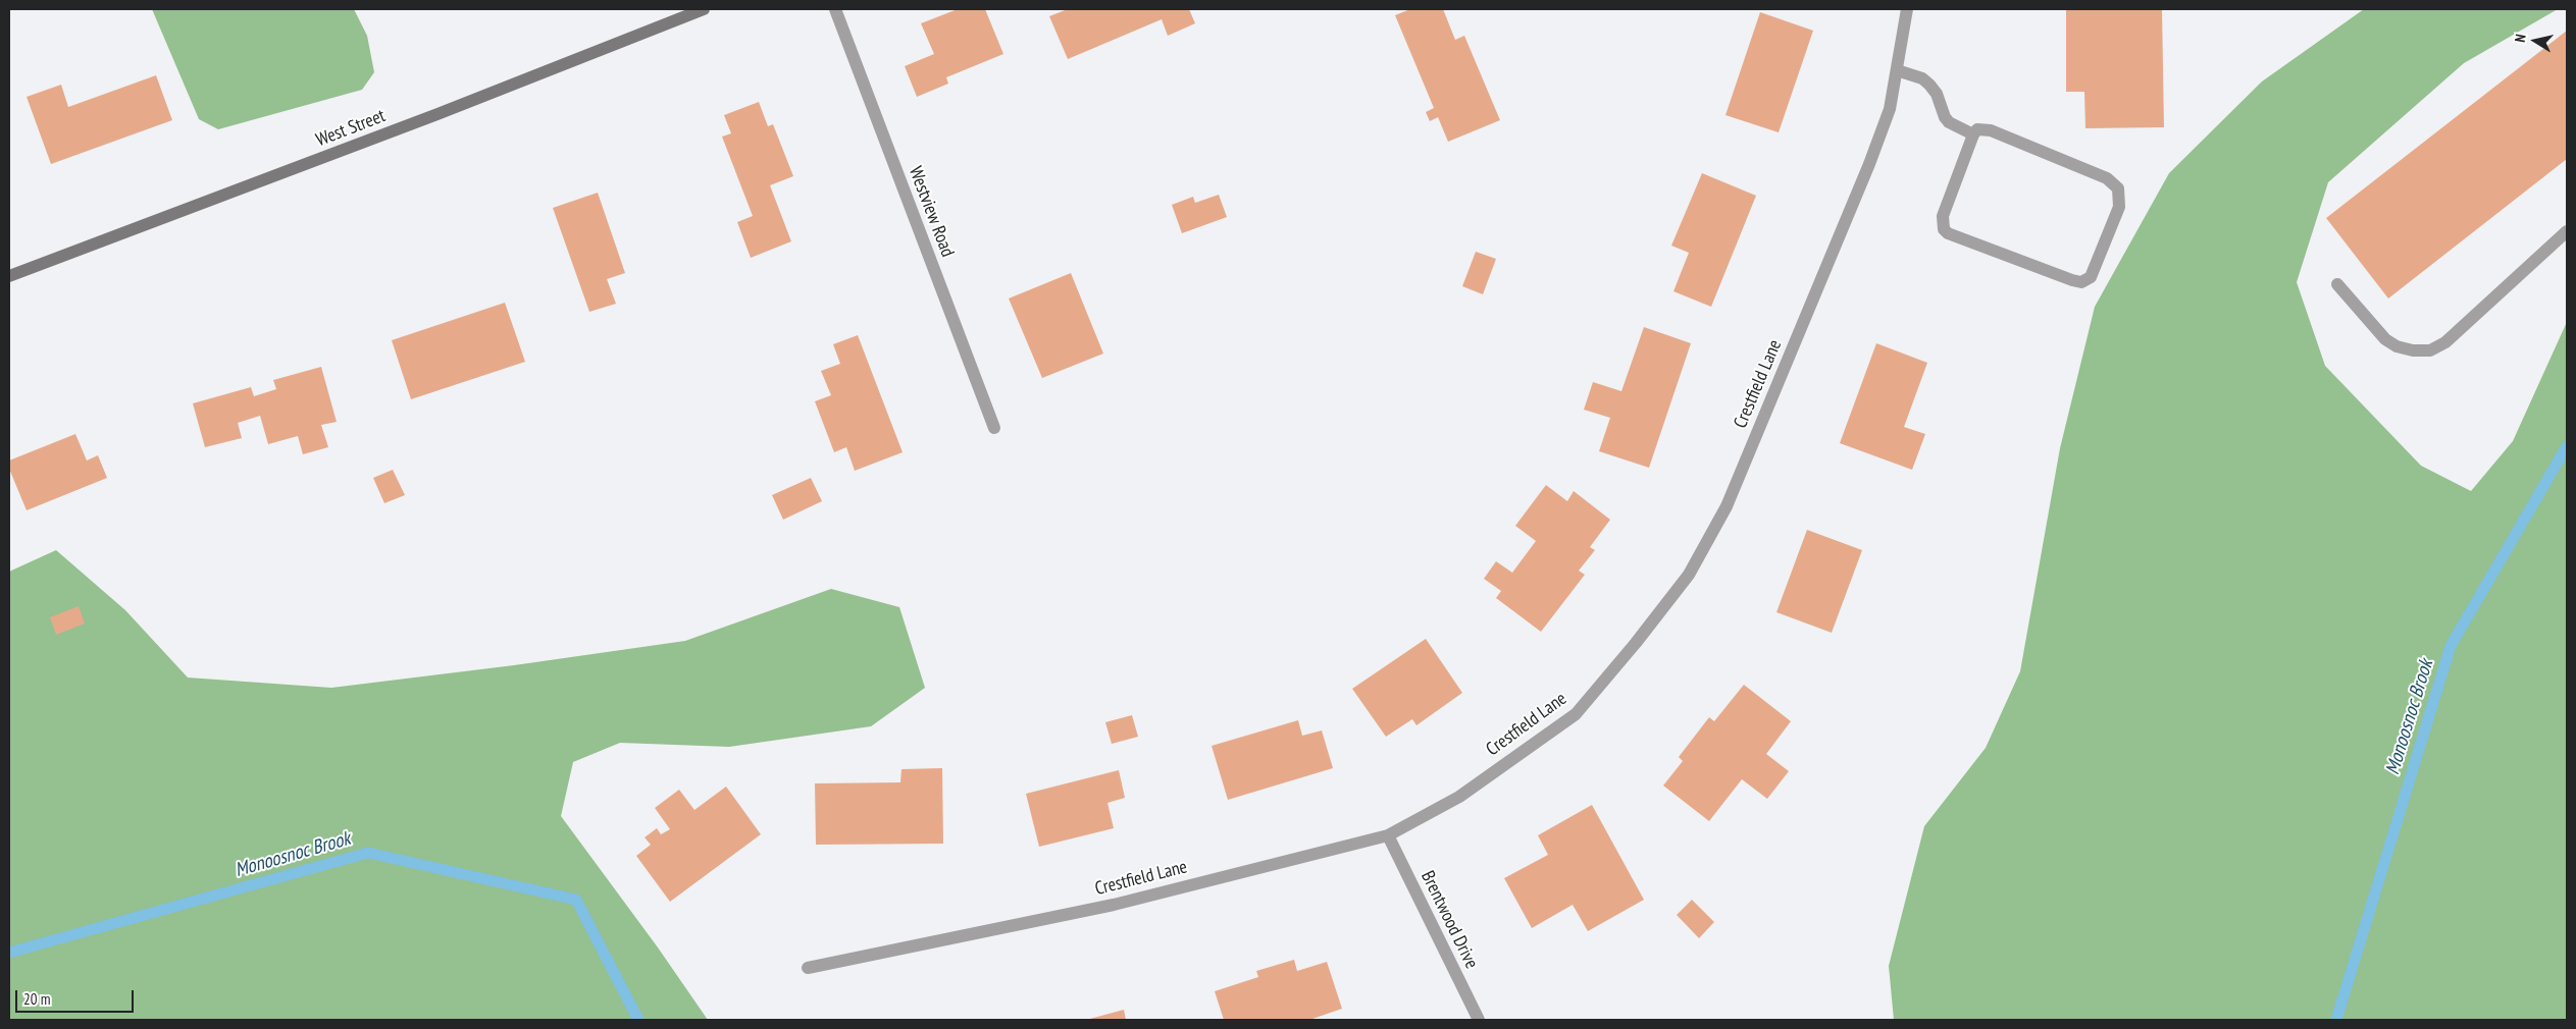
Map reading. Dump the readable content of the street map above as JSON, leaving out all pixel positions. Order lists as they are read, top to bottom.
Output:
{
  "streets": {
    "main road": ["West Street"],
    "street": ["Westview Road", "Crestfield Lane", "Brentwood Drive"]
  },
  "crossings": [
    ["Crestfield Lane", "Brentwood Drive"]
  ],
  "water": ["Monoosnoc Brook"],
  "scale_bar": "20 m",
  "north": "left"
}
